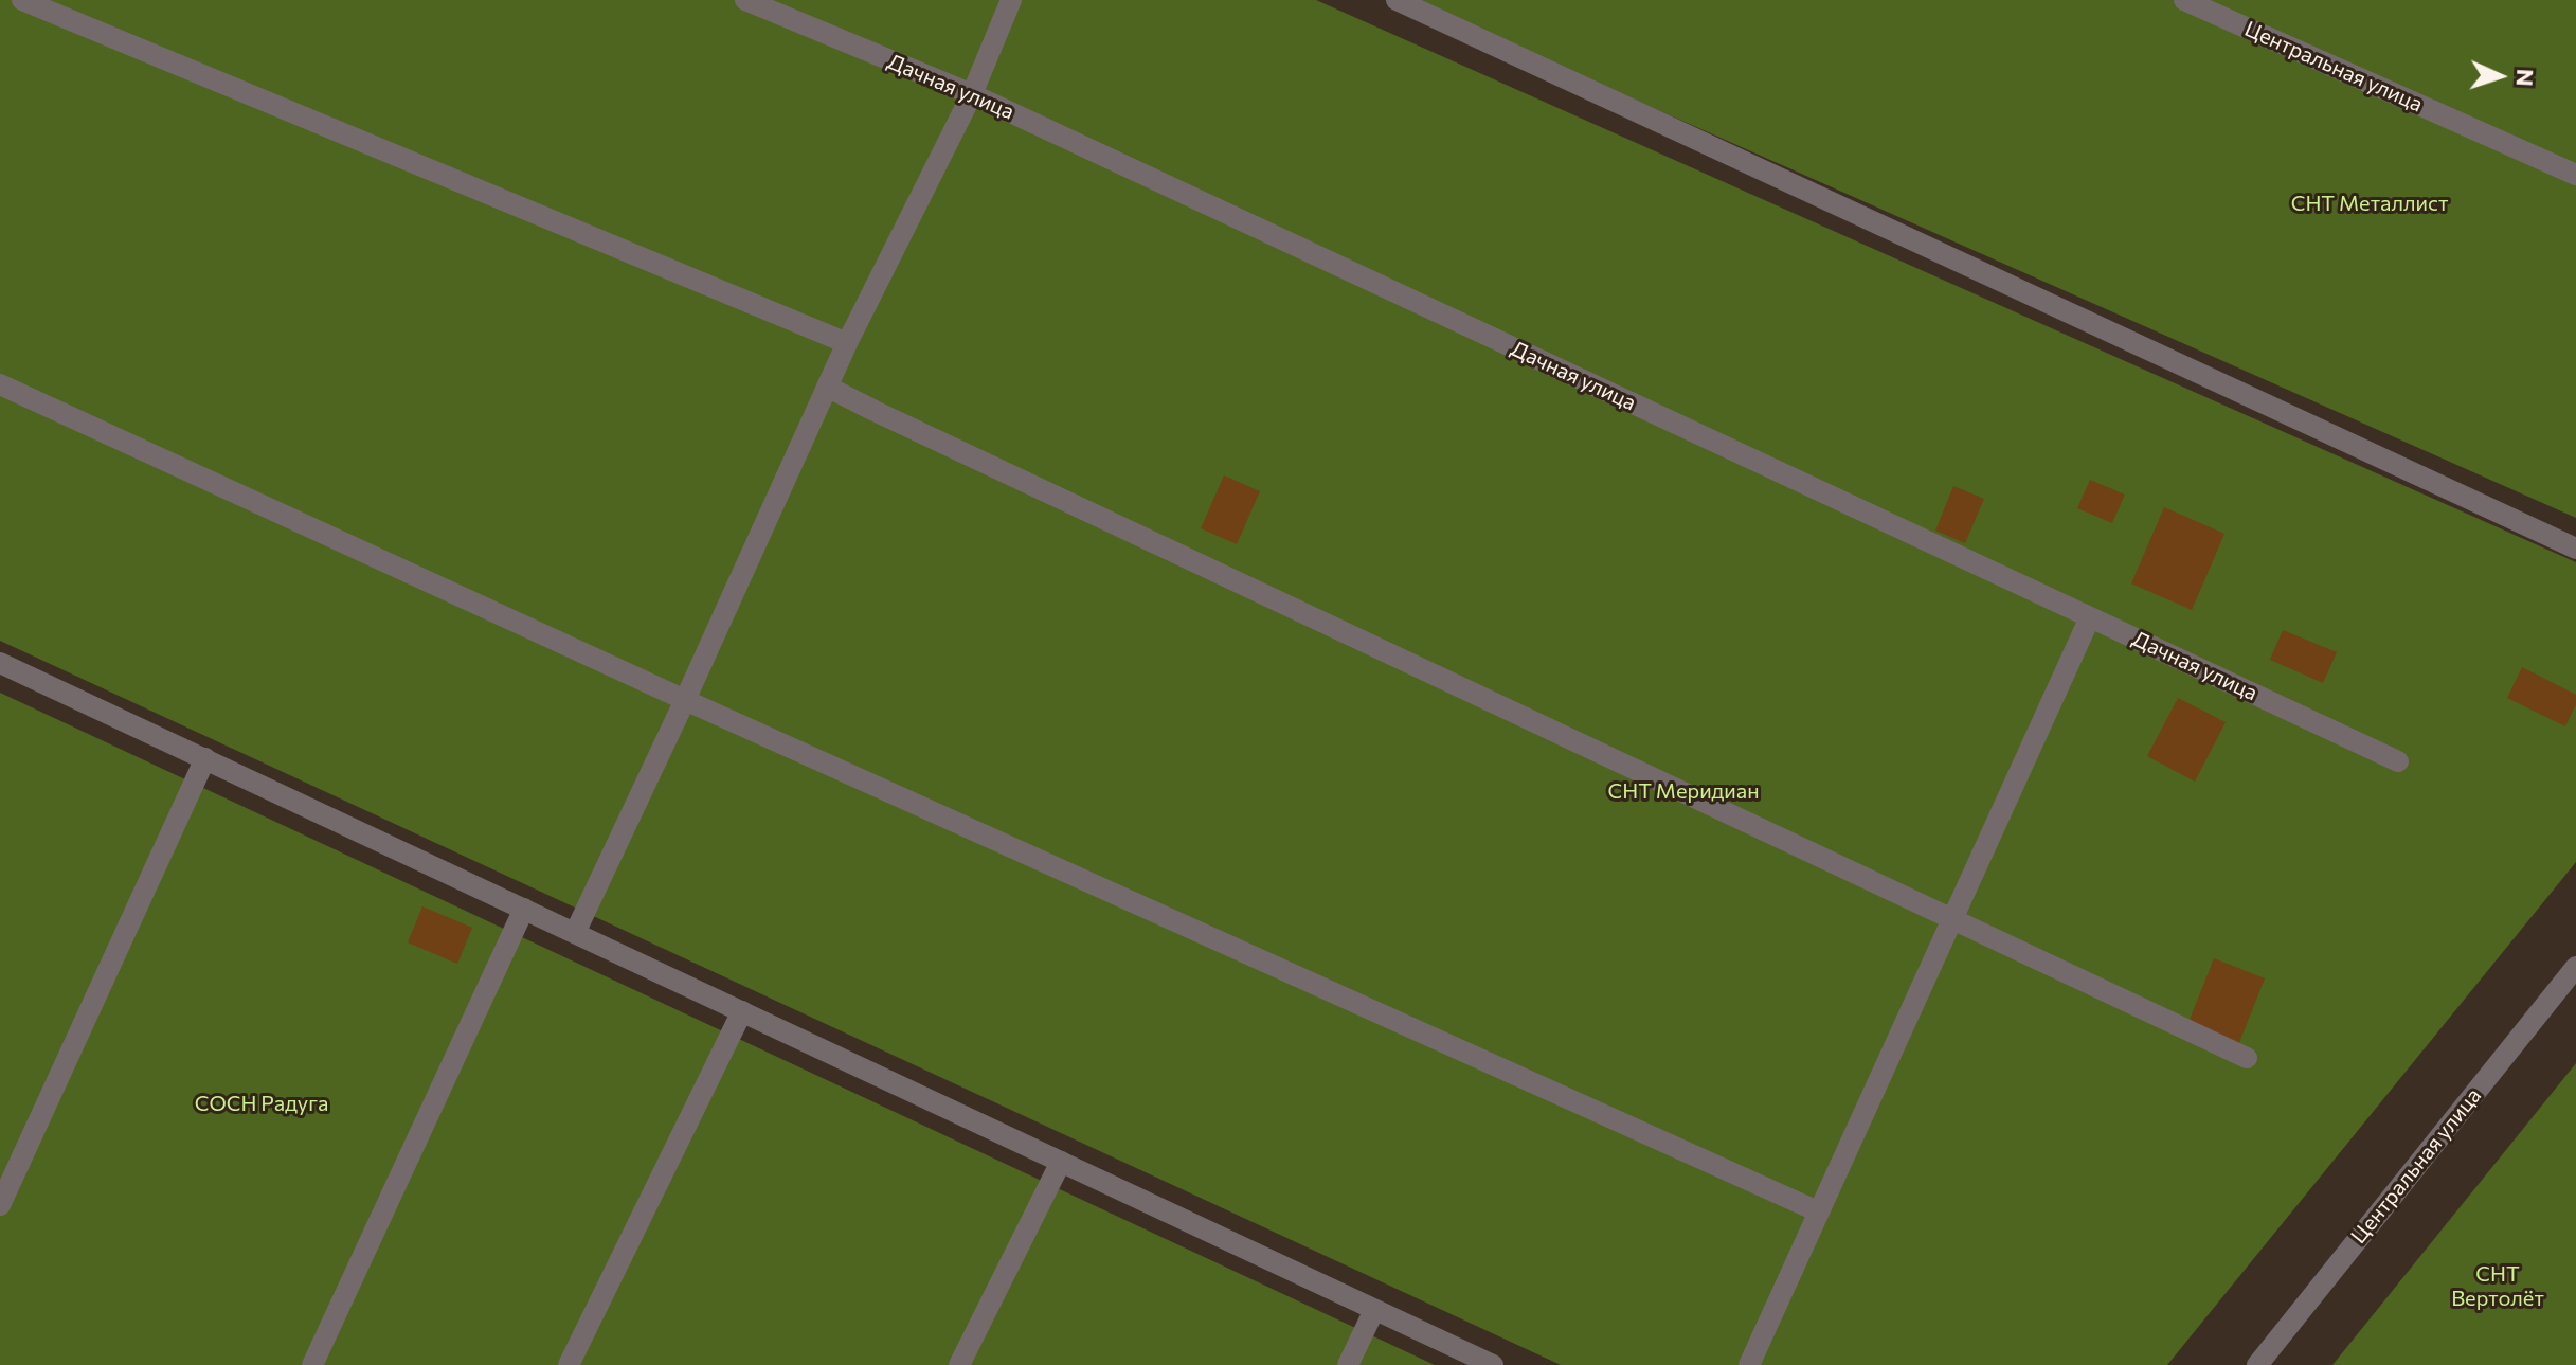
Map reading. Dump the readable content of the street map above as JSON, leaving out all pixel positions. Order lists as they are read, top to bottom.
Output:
{
  "streets": {
    "street": ["Центральная улица", "Дачная улица"]
  },
  "parks": [
    "СНТ Металлист",
    "СНТ Меридиан",
    "СОСН Радуга",
    "СНТ Вертолёт"
  ],
  "north": "right"
}
